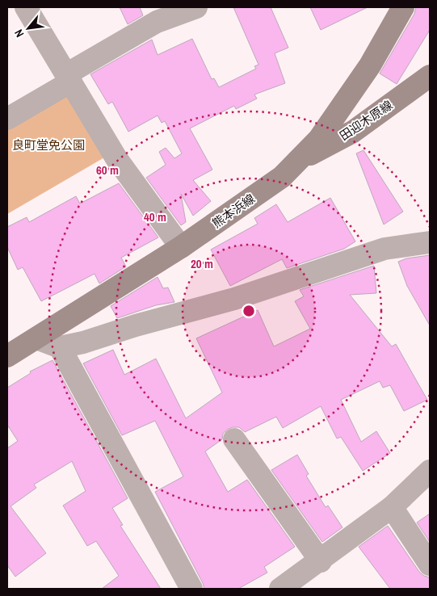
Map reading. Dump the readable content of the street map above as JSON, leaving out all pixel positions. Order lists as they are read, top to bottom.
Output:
{
  "streets": {
    "main road": ["田迎木原線", "熊本浜線"]
  },
  "crossings": [
    ["田迎木原線", "熊本浜線"]
  ],
  "parks": ["良町堂免公園"],
  "north": "bottom left",
  "rings": ["60 m", "40 m", "20 m"]
}
